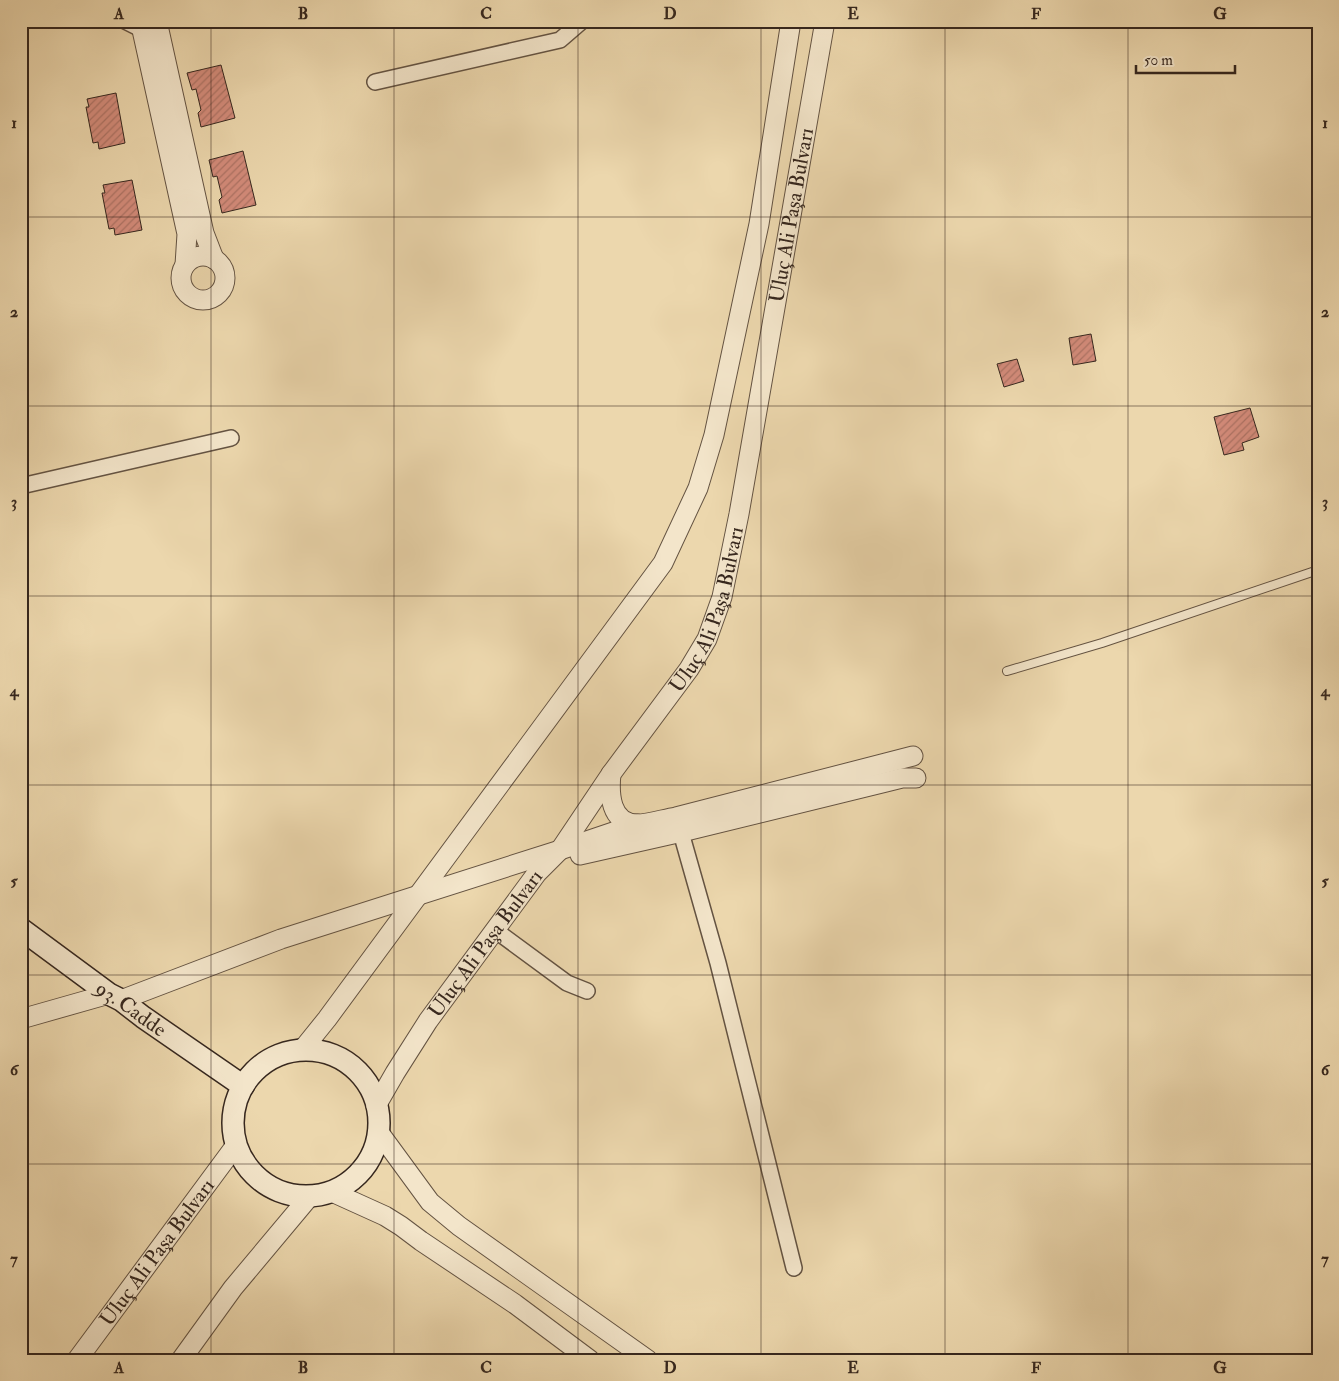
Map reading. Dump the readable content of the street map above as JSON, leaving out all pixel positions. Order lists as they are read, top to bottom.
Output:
{
  "streets": {
    "main road": ["93. Cadde"],
    "street": ["Uluç Ali Paşa Bulvarı"]
  },
  "crossings": [
    ["Uluç Ali Paşa Bulvarı", "93. Cadde"]
  ],
  "scale_bar": "50 m",
  "grid": {
    "columns": [
      "A",
      "B",
      "C",
      "D",
      "E",
      "F",
      "G"
    ],
    "rows": [
      "1",
      "2",
      "3",
      "4",
      "5",
      "6",
      "7"
    ]
  }
}
